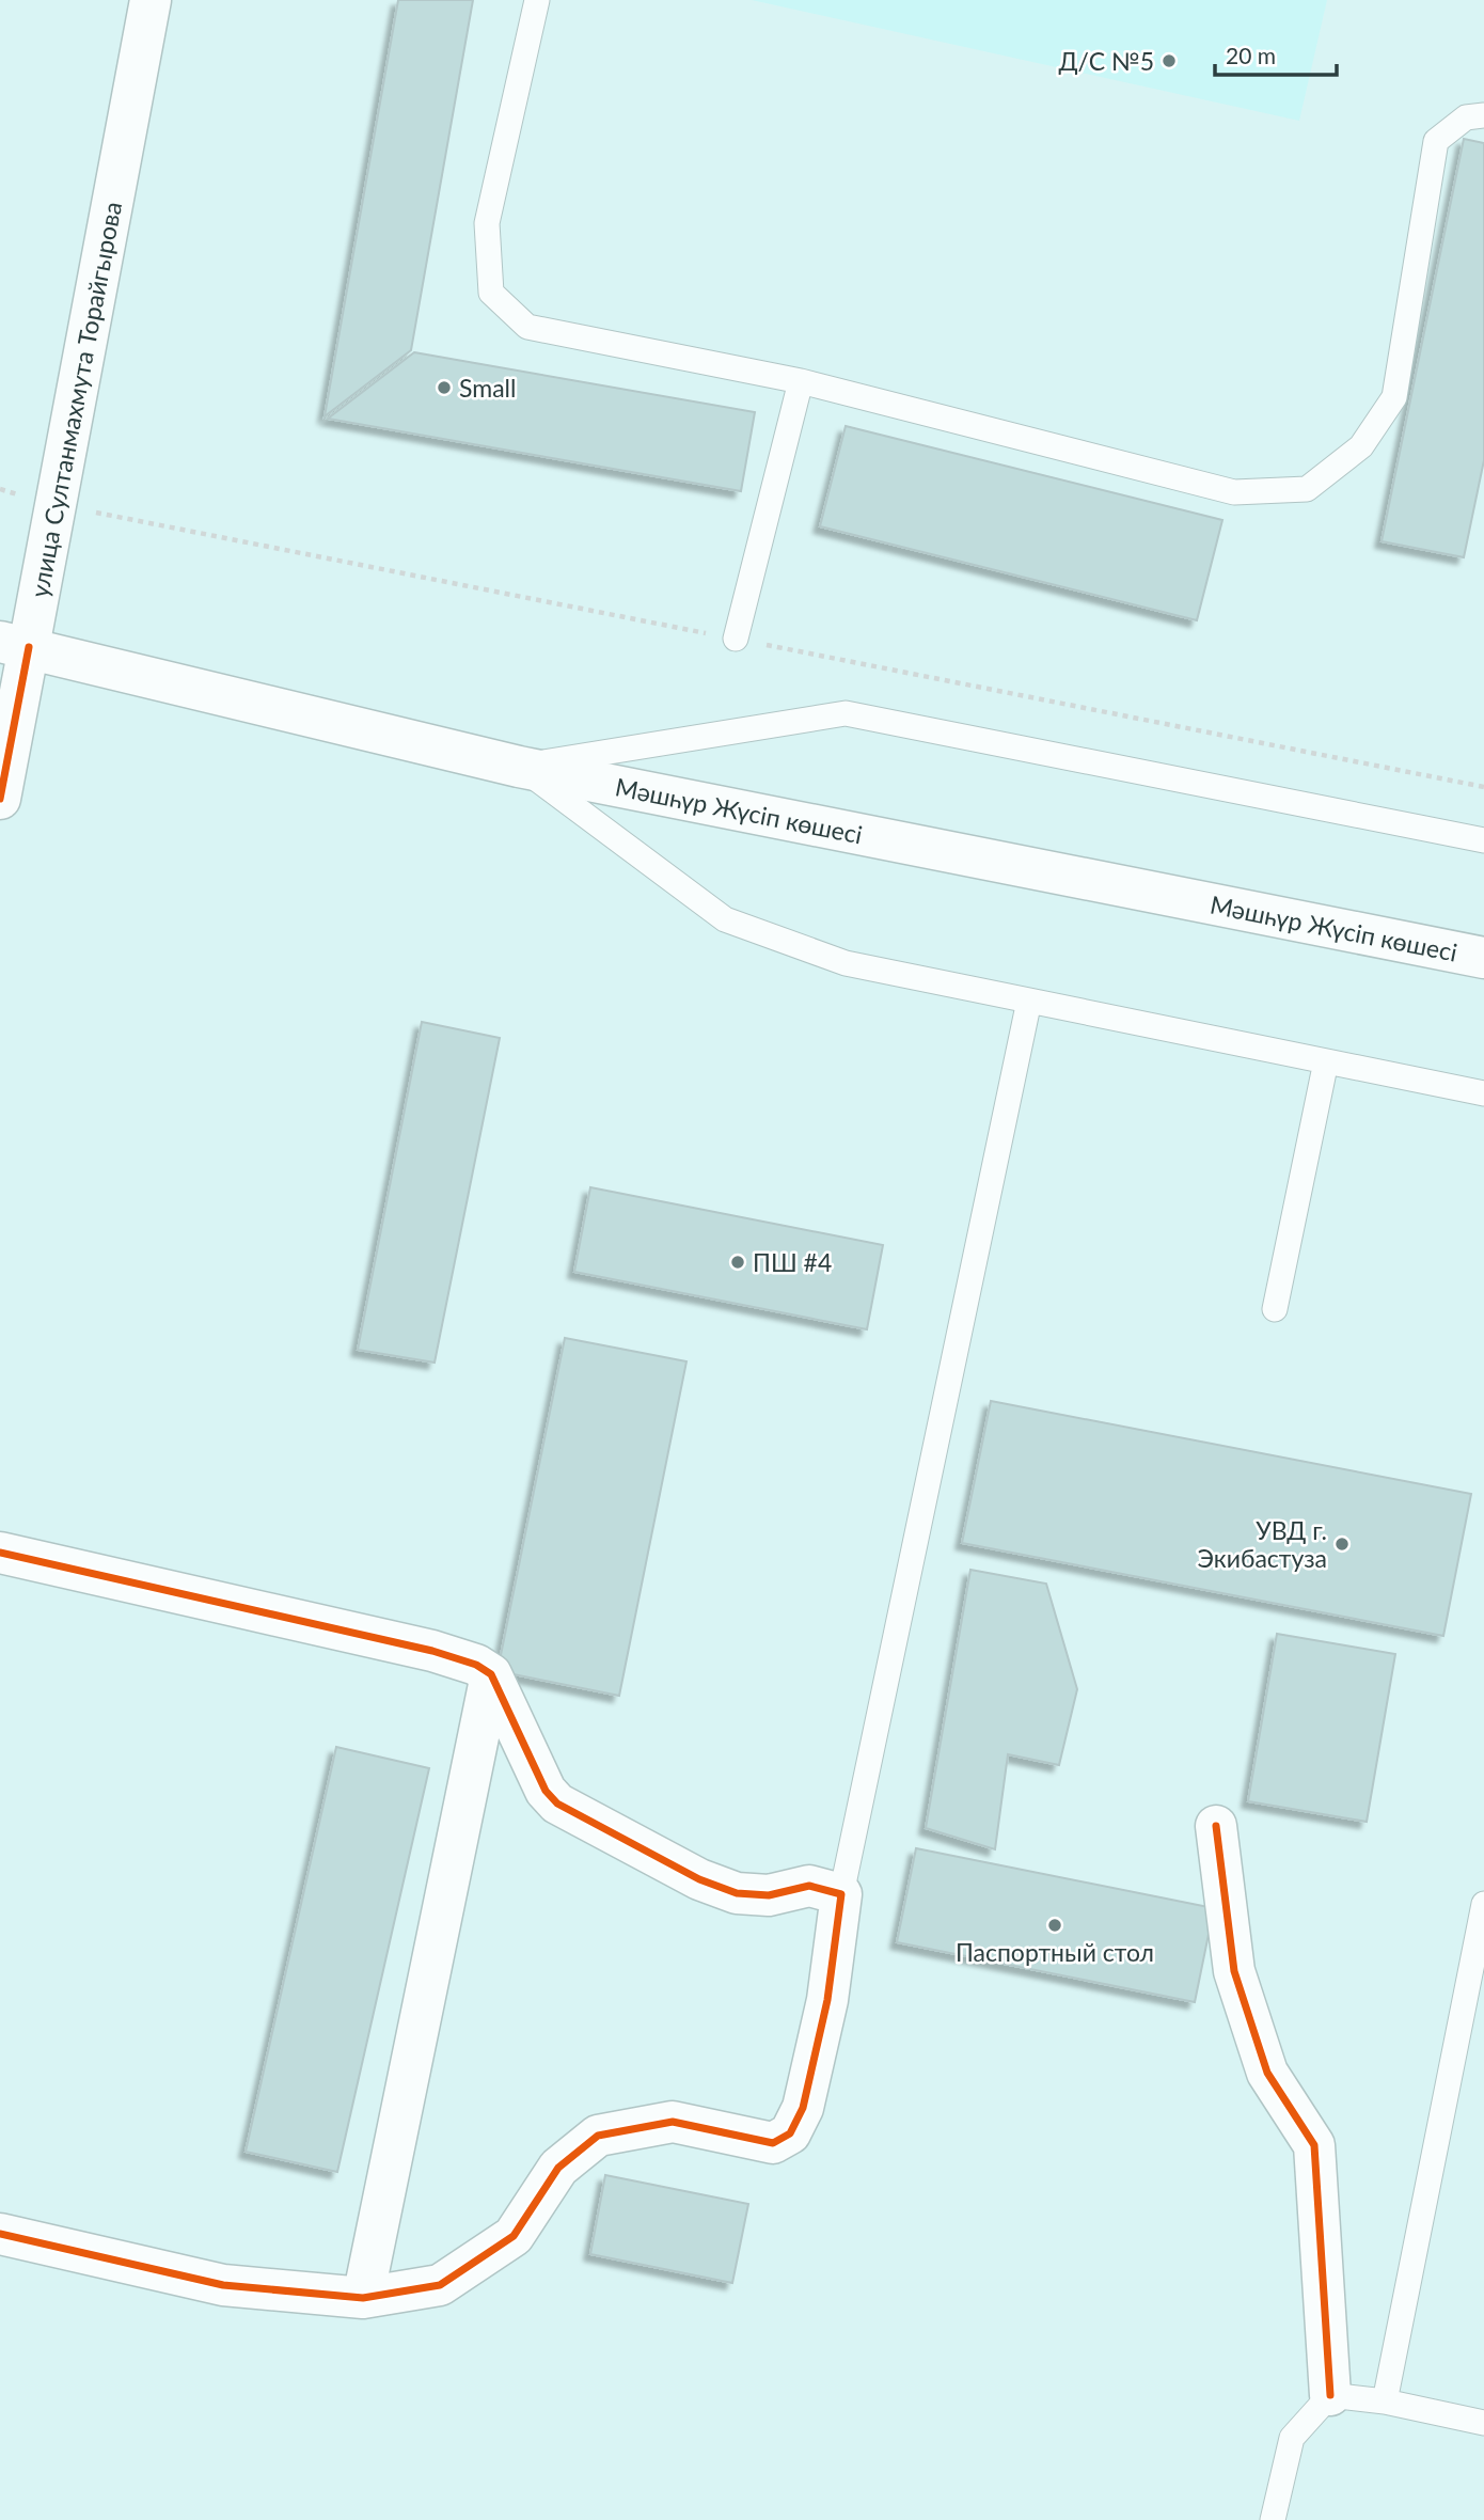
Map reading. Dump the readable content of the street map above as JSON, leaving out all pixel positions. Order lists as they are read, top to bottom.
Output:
{
  "streets": {
    "street": ["улица Султанмахмута Торайгырова", "Мәшһүр Жүсіп көшесі"]
  },
  "crossings": [
    ["улица Султанмахмута Торайгырова", "Мәшһүр Жүсіп көшесі"]
  ],
  "places": [
    "Д/С №5",
    "Small",
    "ПШ #4",
    "УВД г. Экибастуза",
    "Паспортный стол"
  ],
  "scale_bar": "20 m"
}
